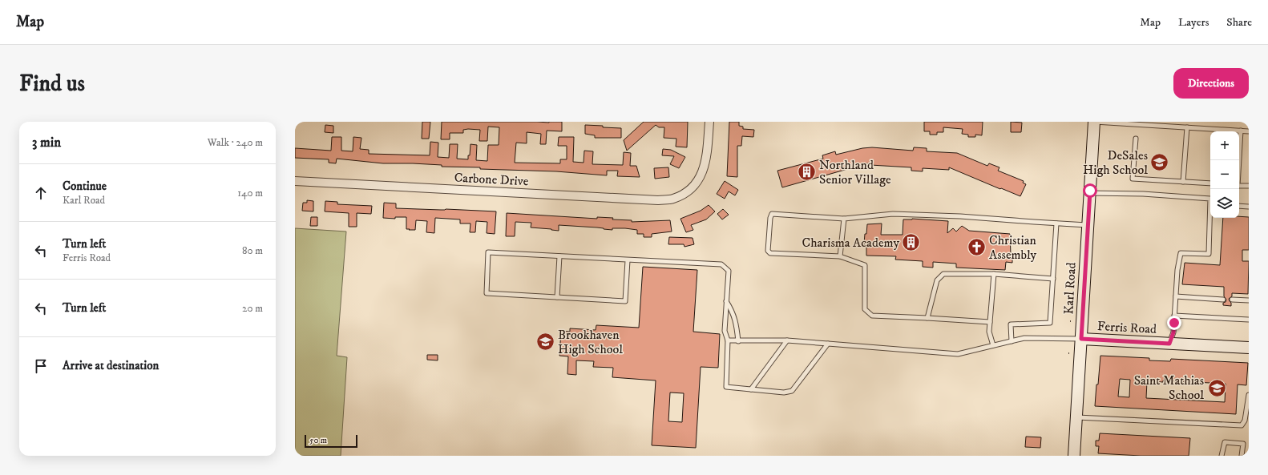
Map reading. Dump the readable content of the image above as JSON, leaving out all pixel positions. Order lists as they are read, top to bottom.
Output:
{
  "streets": {
    "main road": ["Karl Road", "Ferris Road"],
    "street": ["Carbone Drive"]
  },
  "crossings": [
    ["Karl Road", "Ferris Road"]
  ],
  "places": {
    "school or university": ["DeSales High School", "Brookhaven High School", "Saint Mathias School"],
    "building": ["Northland Senior Village", "Charisma Academy"],
    "church": ["Christian Assembly"]
  },
  "scale_bar": "50 m",
  "page": {
    "header": "Map",
    "nav": ["Map", "Layers", "Share"],
    "buttons": "Directions",
    "title": "Find us",
    "heading": ["3 min", "Walk · 240 m"],
    "map_buttons": ["+", "−"],
    "list": [
      ["Continue", "Karl Road", "140 m"],
      ["Turn left", "Ferris Road", "80 m"],
      ["Turn left", "20 m"],
      "Arrive at destination"
    ],
    "scale": "50 m"
  }
}
